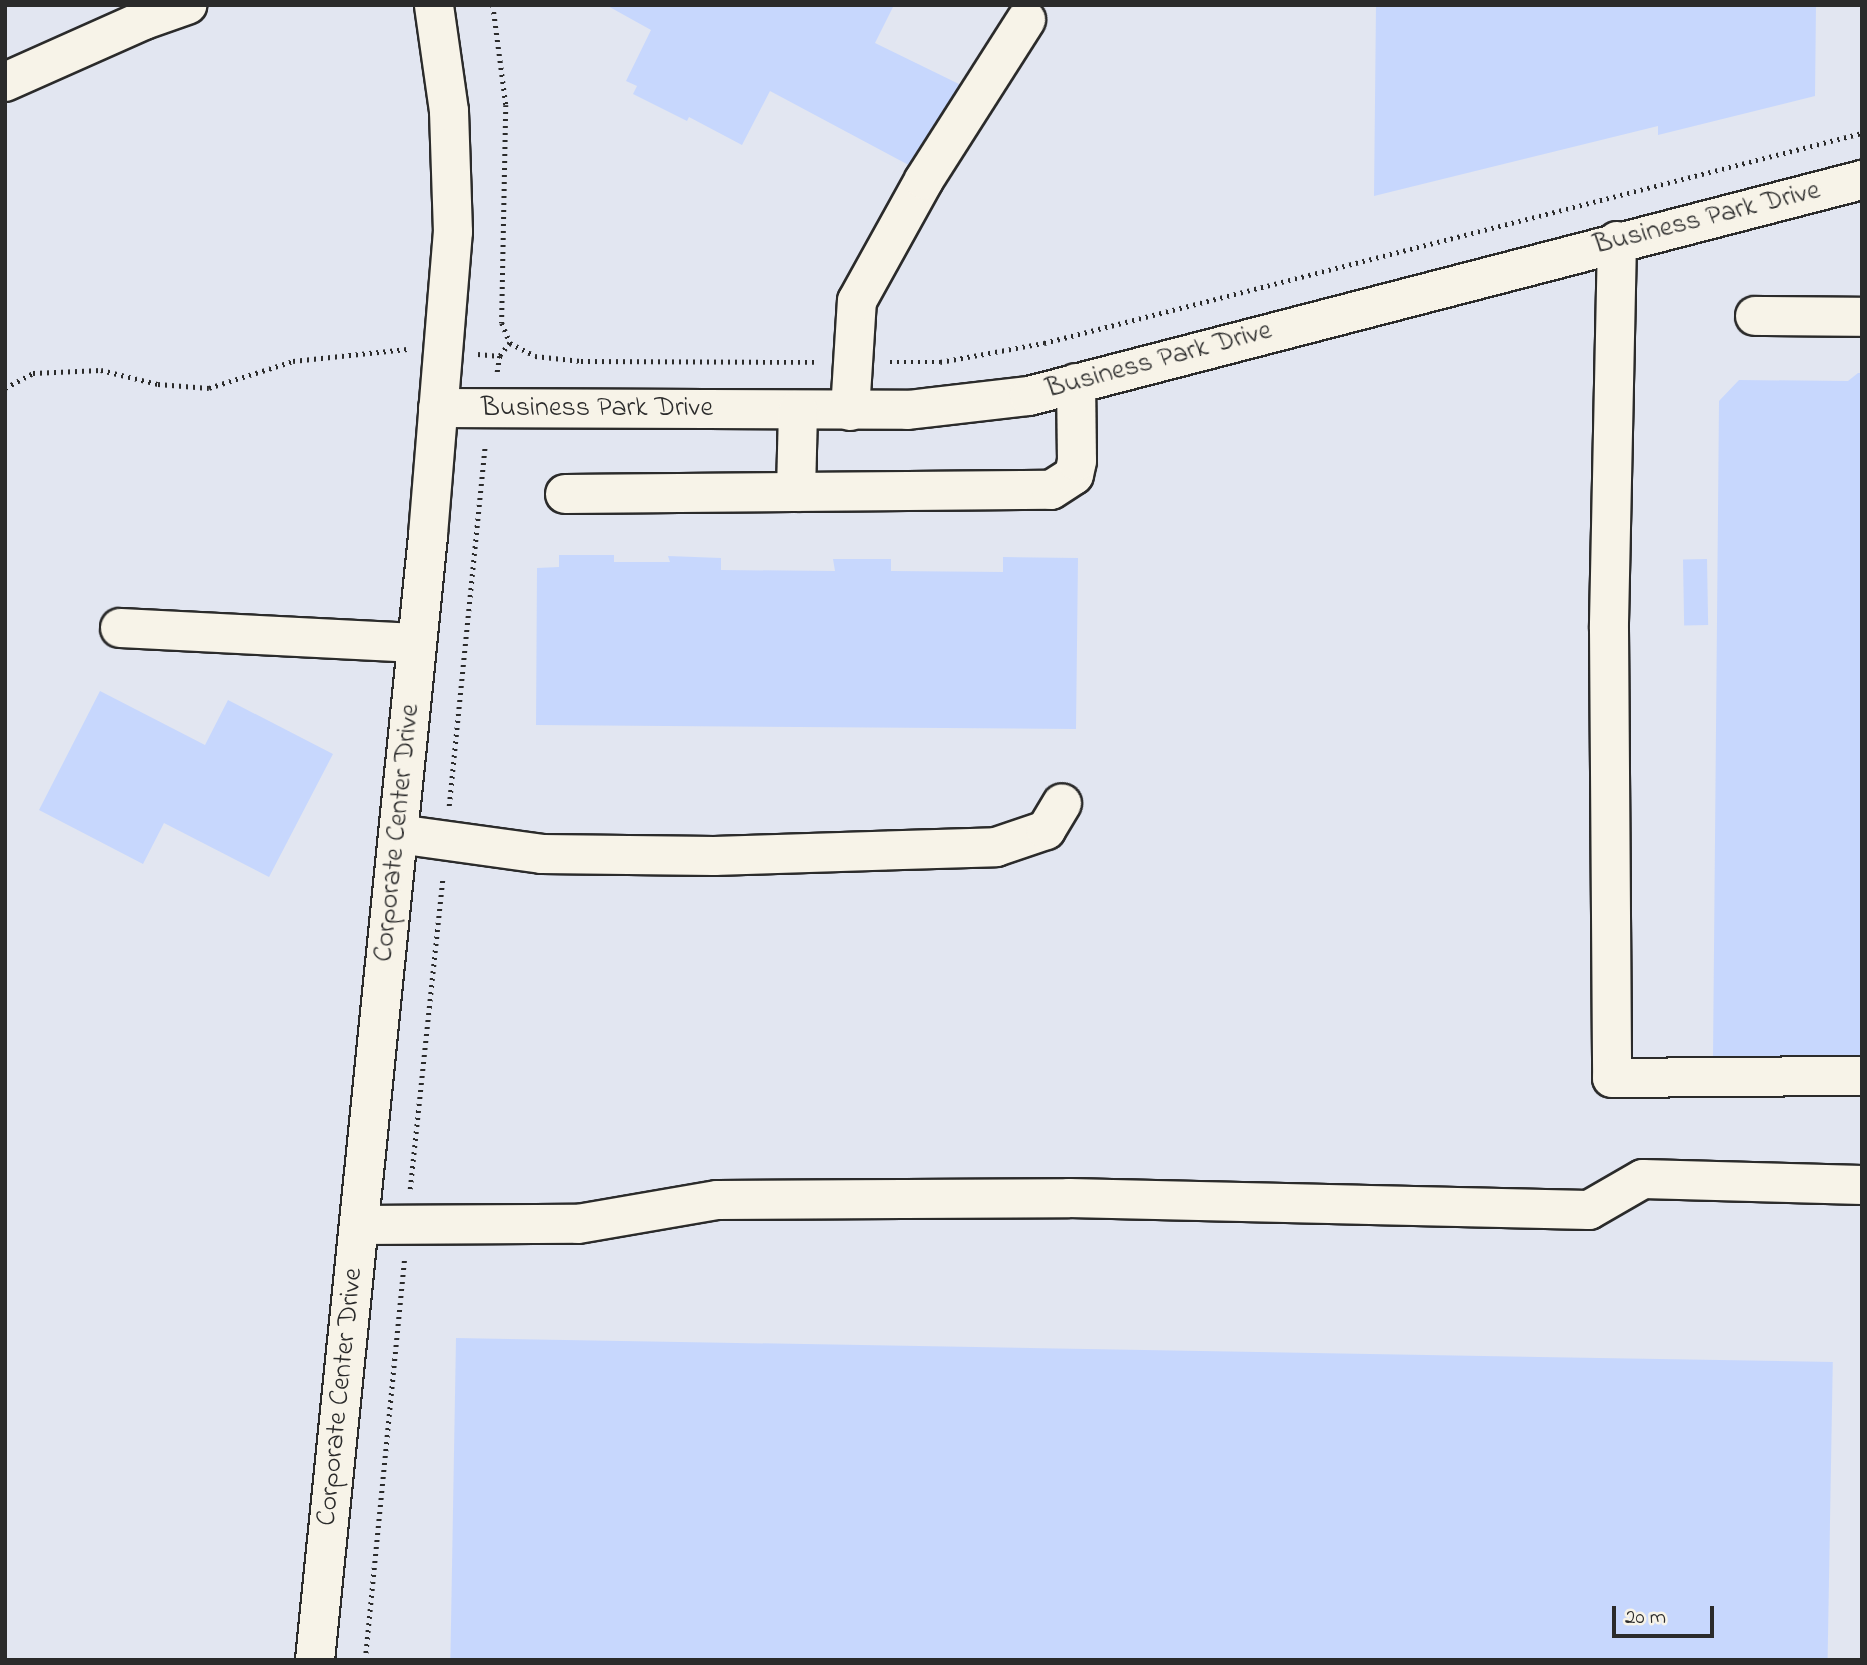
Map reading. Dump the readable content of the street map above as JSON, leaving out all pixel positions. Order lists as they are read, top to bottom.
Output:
{
  "streets": {
    "street": ["Business Park Drive", "Corporate Center Drive"]
  },
  "crossings": [
    ["Business Park Drive", "Corporate Center Drive"]
  ],
  "scale_bar": "20 m"
}
